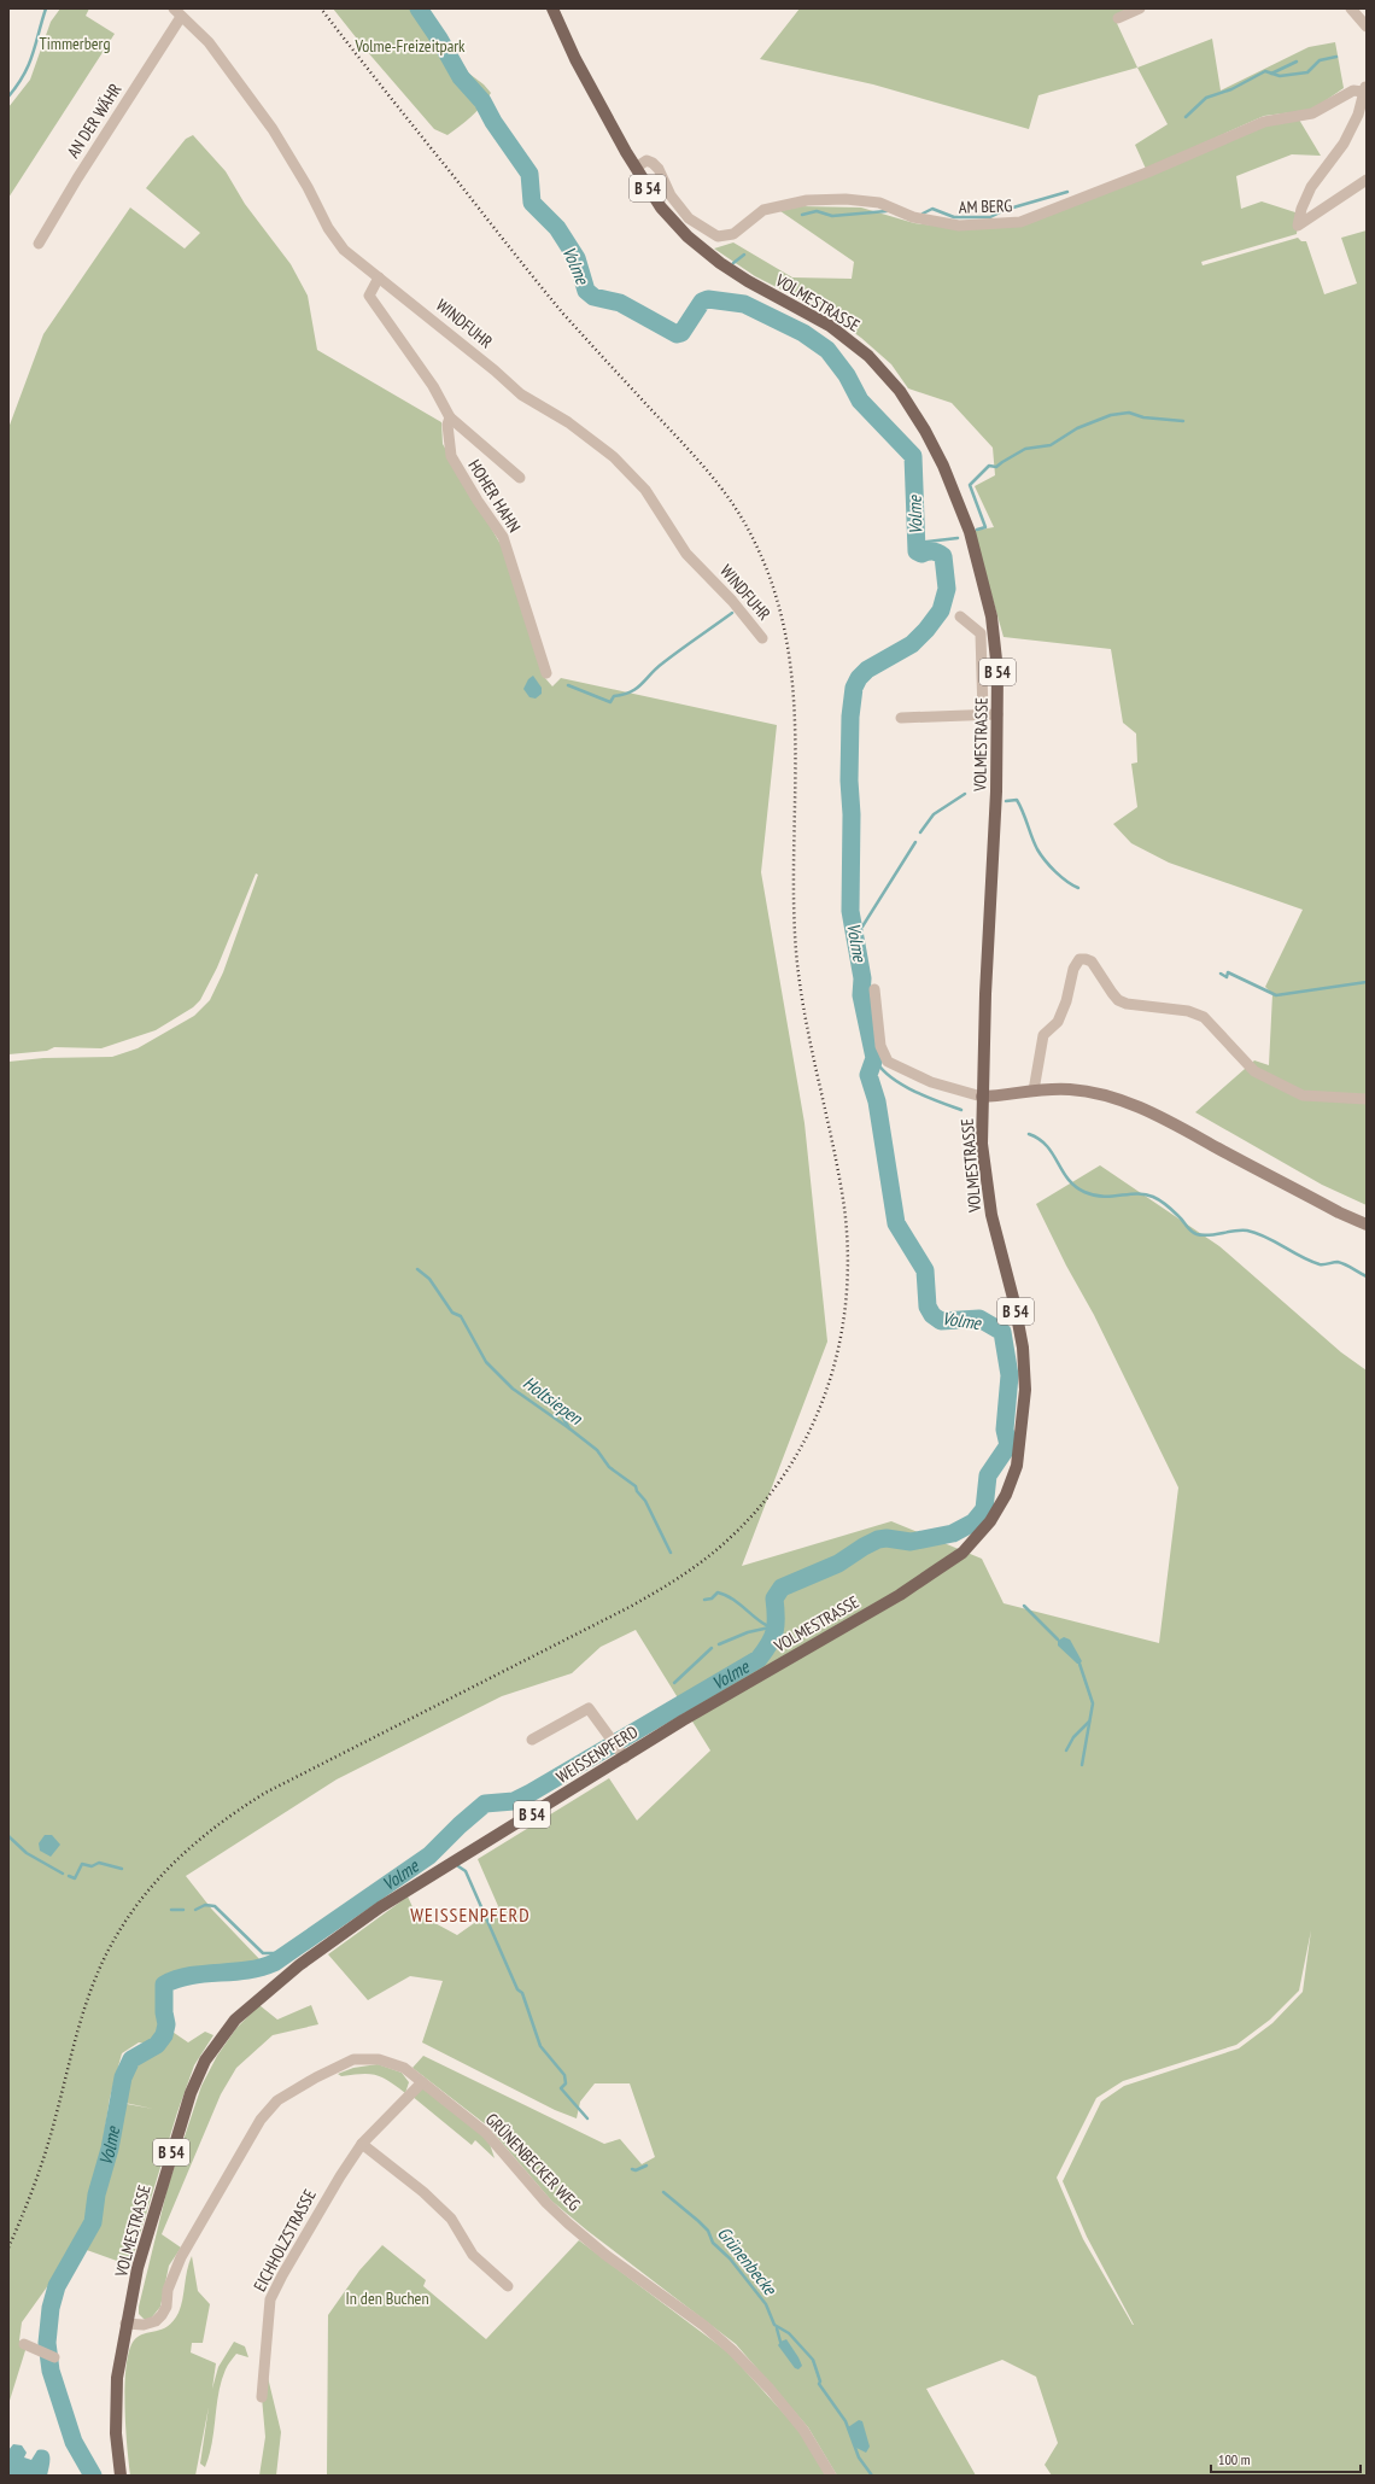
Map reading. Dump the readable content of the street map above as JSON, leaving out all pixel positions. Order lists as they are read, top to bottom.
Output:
{
  "streets": {
    "main road": ["B 54", "VOLMESTRASSE", "WEISSENPFERD"],
    "street": [
      "AN DER WÄHR",
      "AM BERG",
      "WINDFUHR",
      "HOHER HAHN",
      "GRÜNENBECKER WEG",
      "EICHHOLZSTRASSE"
    ]
  },
  "crossings": [
    ["AN DER WÄHR", "WINDFUHR"],
    ["AM BERG", "VOLMESTRASSE"],
    ["VOLMESTRASSE", "WEISSENPFERD"],
    ["VOLMESTRASSE", "GRÜNENBECKER WEG"],
    ["WINDFUHR", "HOHER HAHN"],
    ["GRÜNENBECKER WEG", "EICHHOLZSTRASSE"]
  ],
  "districts": ["WEISSENPFERD"],
  "water": ["Volme", "Holtsiepen", "Grünenbecke"],
  "parks": ["Timmerberg", "Volme-Freizeitpark", "In den Buchen"],
  "scale_bar": "100 m"
}
